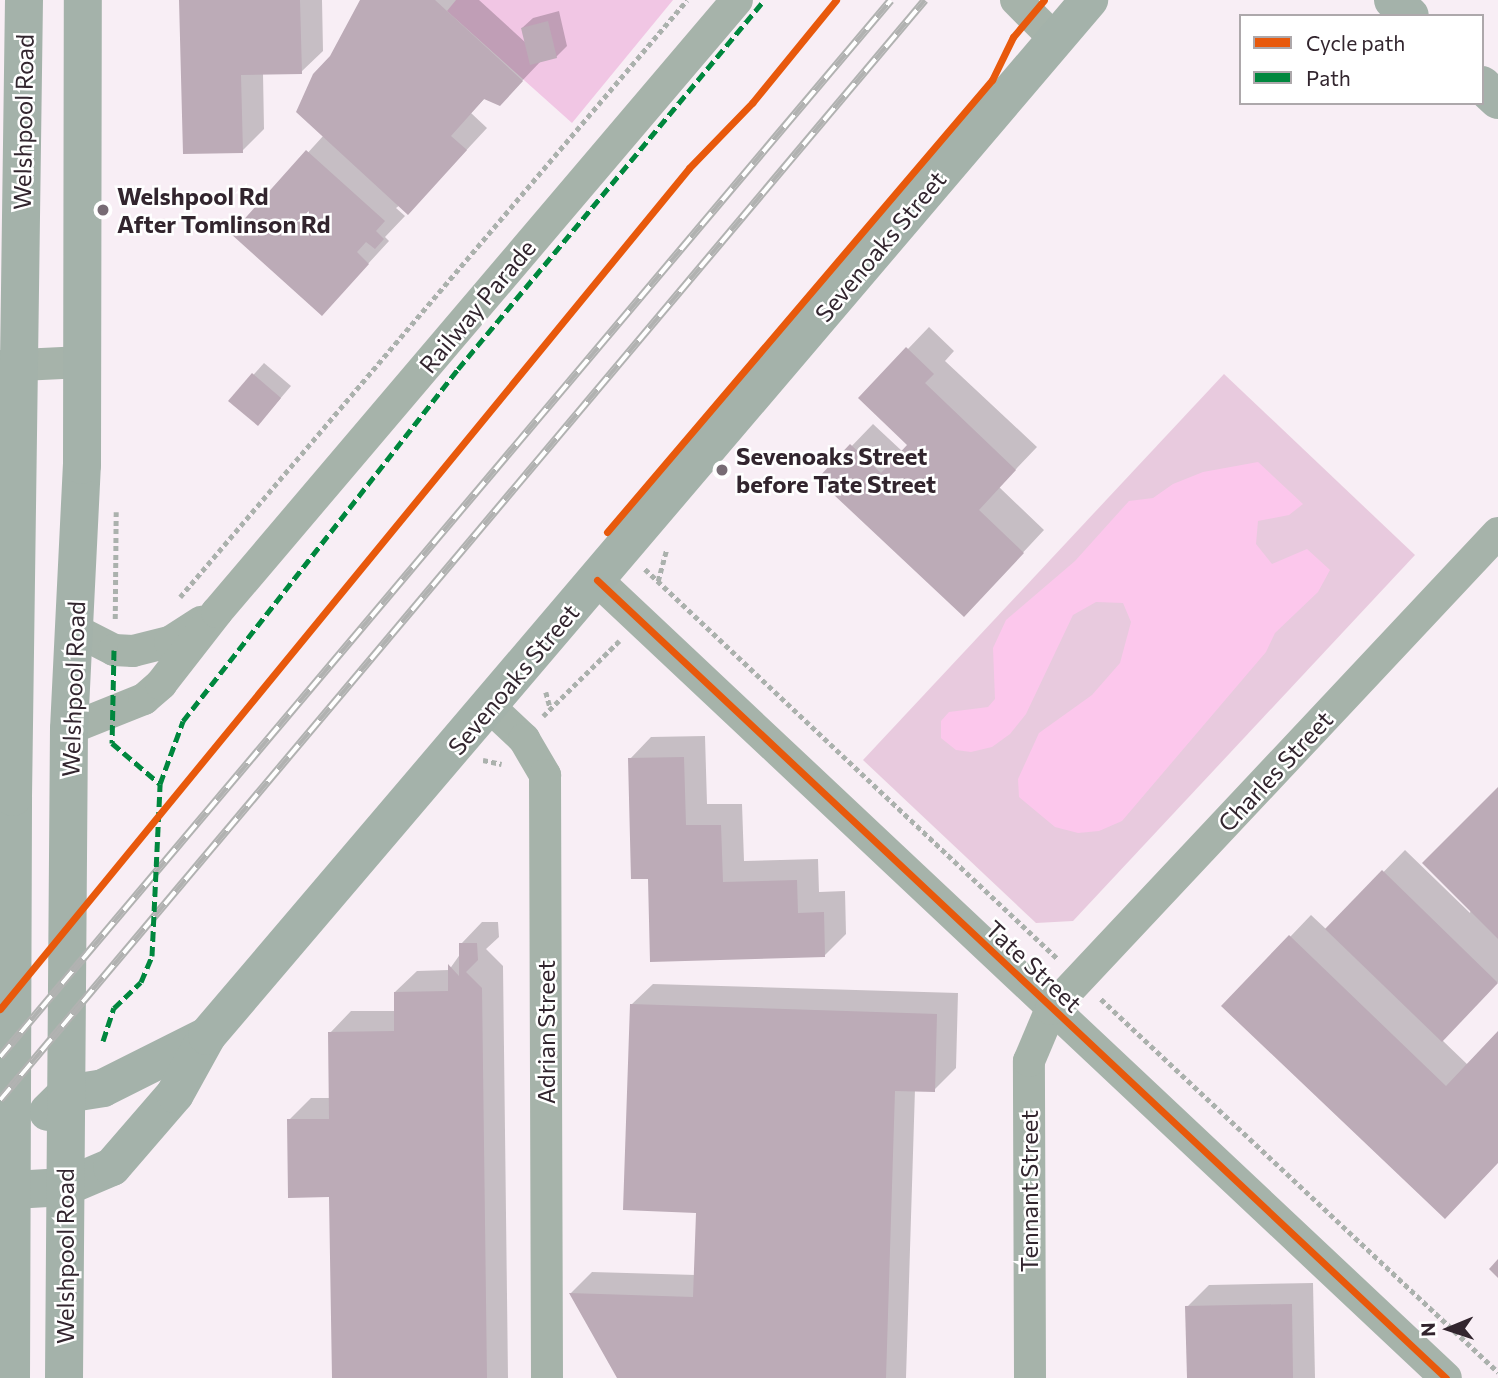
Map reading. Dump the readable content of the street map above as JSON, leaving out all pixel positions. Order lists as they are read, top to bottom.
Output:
{
  "streets": {
    "main road": ["Welshpool Road", "Sevenoaks Street"],
    "street": [
      "Railway Parade",
      "Charles Street",
      "Tate Street",
      "Adrian Street",
      "Tennant Street"
    ]
  },
  "crossings": [
    ["Welshpool Road", "Sevenoaks Street"],
    ["Welshpool Road", "Railway Parade"],
    ["Sevenoaks Street", "Tate Street"],
    ["Sevenoaks Street", "Adrian Street"],
    ["Charles Street", "Tate Street"],
    ["Charles Street", "Tennant Street"],
    ["Tate Street", "Tennant Street"]
  ],
  "places": ["Welshpool Rd After Tomlinson Rd", "Sevenoaks Street before Tate Street"],
  "legend": ["Cycle path", "Path"],
  "north": "left"
}
